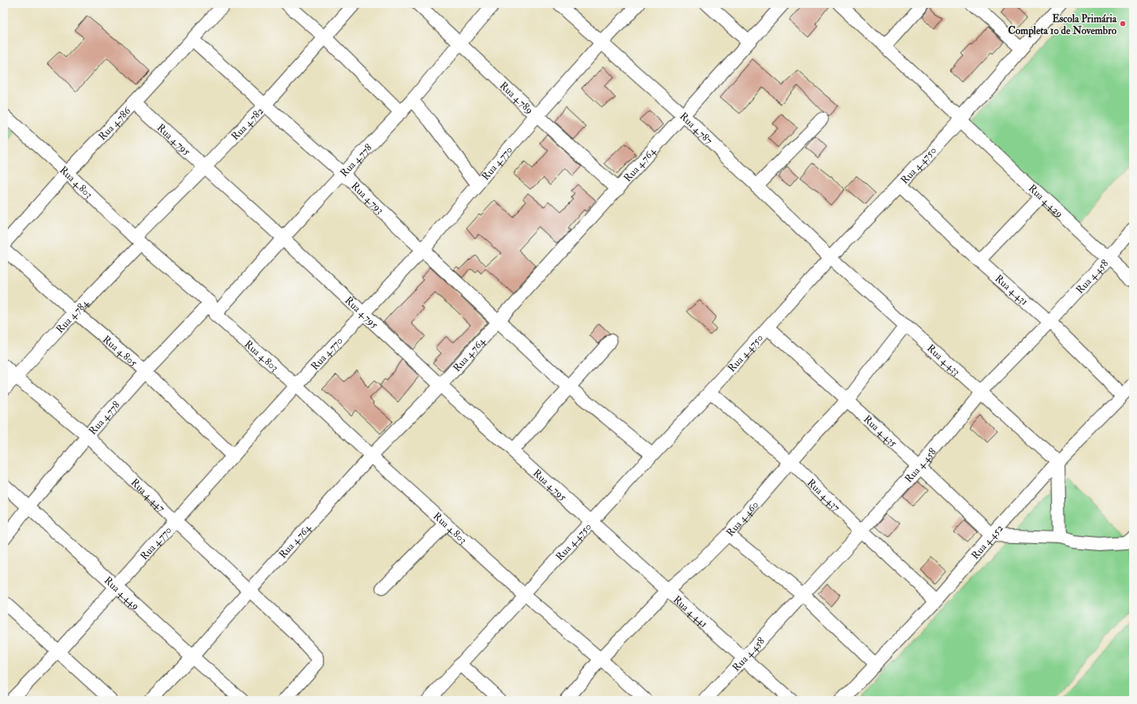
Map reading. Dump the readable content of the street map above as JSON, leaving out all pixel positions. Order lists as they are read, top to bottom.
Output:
{
  "streets": {
    "street": [
      "Rua 4.789",
      "Rua 4.782",
      "Rua 4.786",
      "Rua 4.787",
      "Rua 4.795",
      "Rua 4.778",
      "Rua 4.770",
      "Rua 4.764",
      "Rua 4.4750",
      "Rua 4.803",
      "Rua 4.793",
      "Rua 4.429",
      "Rua 4.458",
      "Rua 4.431",
      "Rua 4.784",
      "Rua 4.805",
      "Rua 4.433",
      "Rua 4.435",
      "Rua 4.437",
      "Rua 4.447",
      "Rua 4.460",
      "Rua 4.452",
      "Rua 4.449",
      "Rua 4.441"
    ]
  },
  "crossings": [
    ["Rua 4.789", "Rua 4.778"],
    ["Rua 4.789", "Rua 4.770"],
    ["Rua 4.789", "Rua 4.764"],
    ["Rua 4.782", "Rua 4.795"],
    ["Rua 4.782", "Rua 4.803"],
    ["Rua 4.782", "Rua 4.793"],
    ["Rua 4.782", "Rua 4.784"],
    ["Rua 4.786", "Rua 4.795"],
    ["Rua 4.786", "Rua 4.803"],
    ["Rua 4.786", "Rua 4.793"],
    ["Rua 4.787", "Rua 4.770"],
    ["Rua 4.787", "Rua 4.764"],
    ["Rua 4.787", "Rua 4.4750"],
    ["Rua 4.787", "Rua 4.433"],
    ["Rua 4.795", "Rua 4.778"],
    ["Rua 4.795", "Rua 4.770"],
    ["Rua 4.795", "Rua 4.764"],
    ["Rua 4.795", "Rua 4.4750"],
    ["Rua 4.795", "Rua 4.441"],
    ["Rua 4.778", "Rua 4.803"],
    ["Rua 4.778", "Rua 4.793"],
    ["Rua 4.778", "Rua 4.805"],
    ["Rua 4.778", "Rua 4.447"],
    ["Rua 4.778", "Rua 4.449"],
    ["Rua 4.770", "Rua 4.803"],
    ["Rua 4.770", "Rua 4.793"],
    ["Rua 4.770", "Rua 4.805"],
    ["Rua 4.770", "Rua 4.447"],
    ["Rua 4.770", "Rua 4.449"],
    ["Rua 4.764", "Rua 4.803"],
    ["Rua 4.764", "Rua 4.793"],
    ["Rua 4.764", "Rua 4.447"],
    ["Rua 4.764", "Rua 4.449"],
    ["Rua 4.4750", "Rua 4.803"],
    ["Rua 4.4750", "Rua 4.793"],
    ["Rua 4.4750", "Rua 4.429"],
    ["Rua 4.4750", "Rua 4.431"],
    ["Rua 4.4750", "Rua 4.433"],
    ["Rua 4.4750", "Rua 4.435"],
    ["Rua 4.4750", "Rua 4.437"],
    ["Rua 4.4750", "Rua 4.441"],
    ["Rua 4.803", "Rua 4.784"],
    ["Rua 4.803", "Rua 4.460"],
    ["Rua 4.429", "Rua 4.458"],
    ["Rua 4.458", "Rua 4.431"],
    ["Rua 4.458", "Rua 4.433"],
    ["Rua 4.458", "Rua 4.435"],
    ["Rua 4.458", "Rua 4.437"],
    ["Rua 4.458", "Rua 4.441"],
    ["Rua 4.431", "Rua 4.452"],
    ["Rua 4.784", "Rua 4.805"],
    ["Rua 4.784", "Rua 4.447"],
    ["Rua 4.433", "Rua 4.460"],
    ["Rua 4.433", "Rua 4.452"],
    ["Rua 4.435", "Rua 4.460"],
    ["Rua 4.435", "Rua 4.452"],
    ["Rua 4.437", "Rua 4.460"],
    ["Rua 4.437", "Rua 4.452"],
    ["Rua 4.460", "Rua 4.441"]
  ],
  "places": ["Escola Primária Completa 10 de Novembro"]
}
